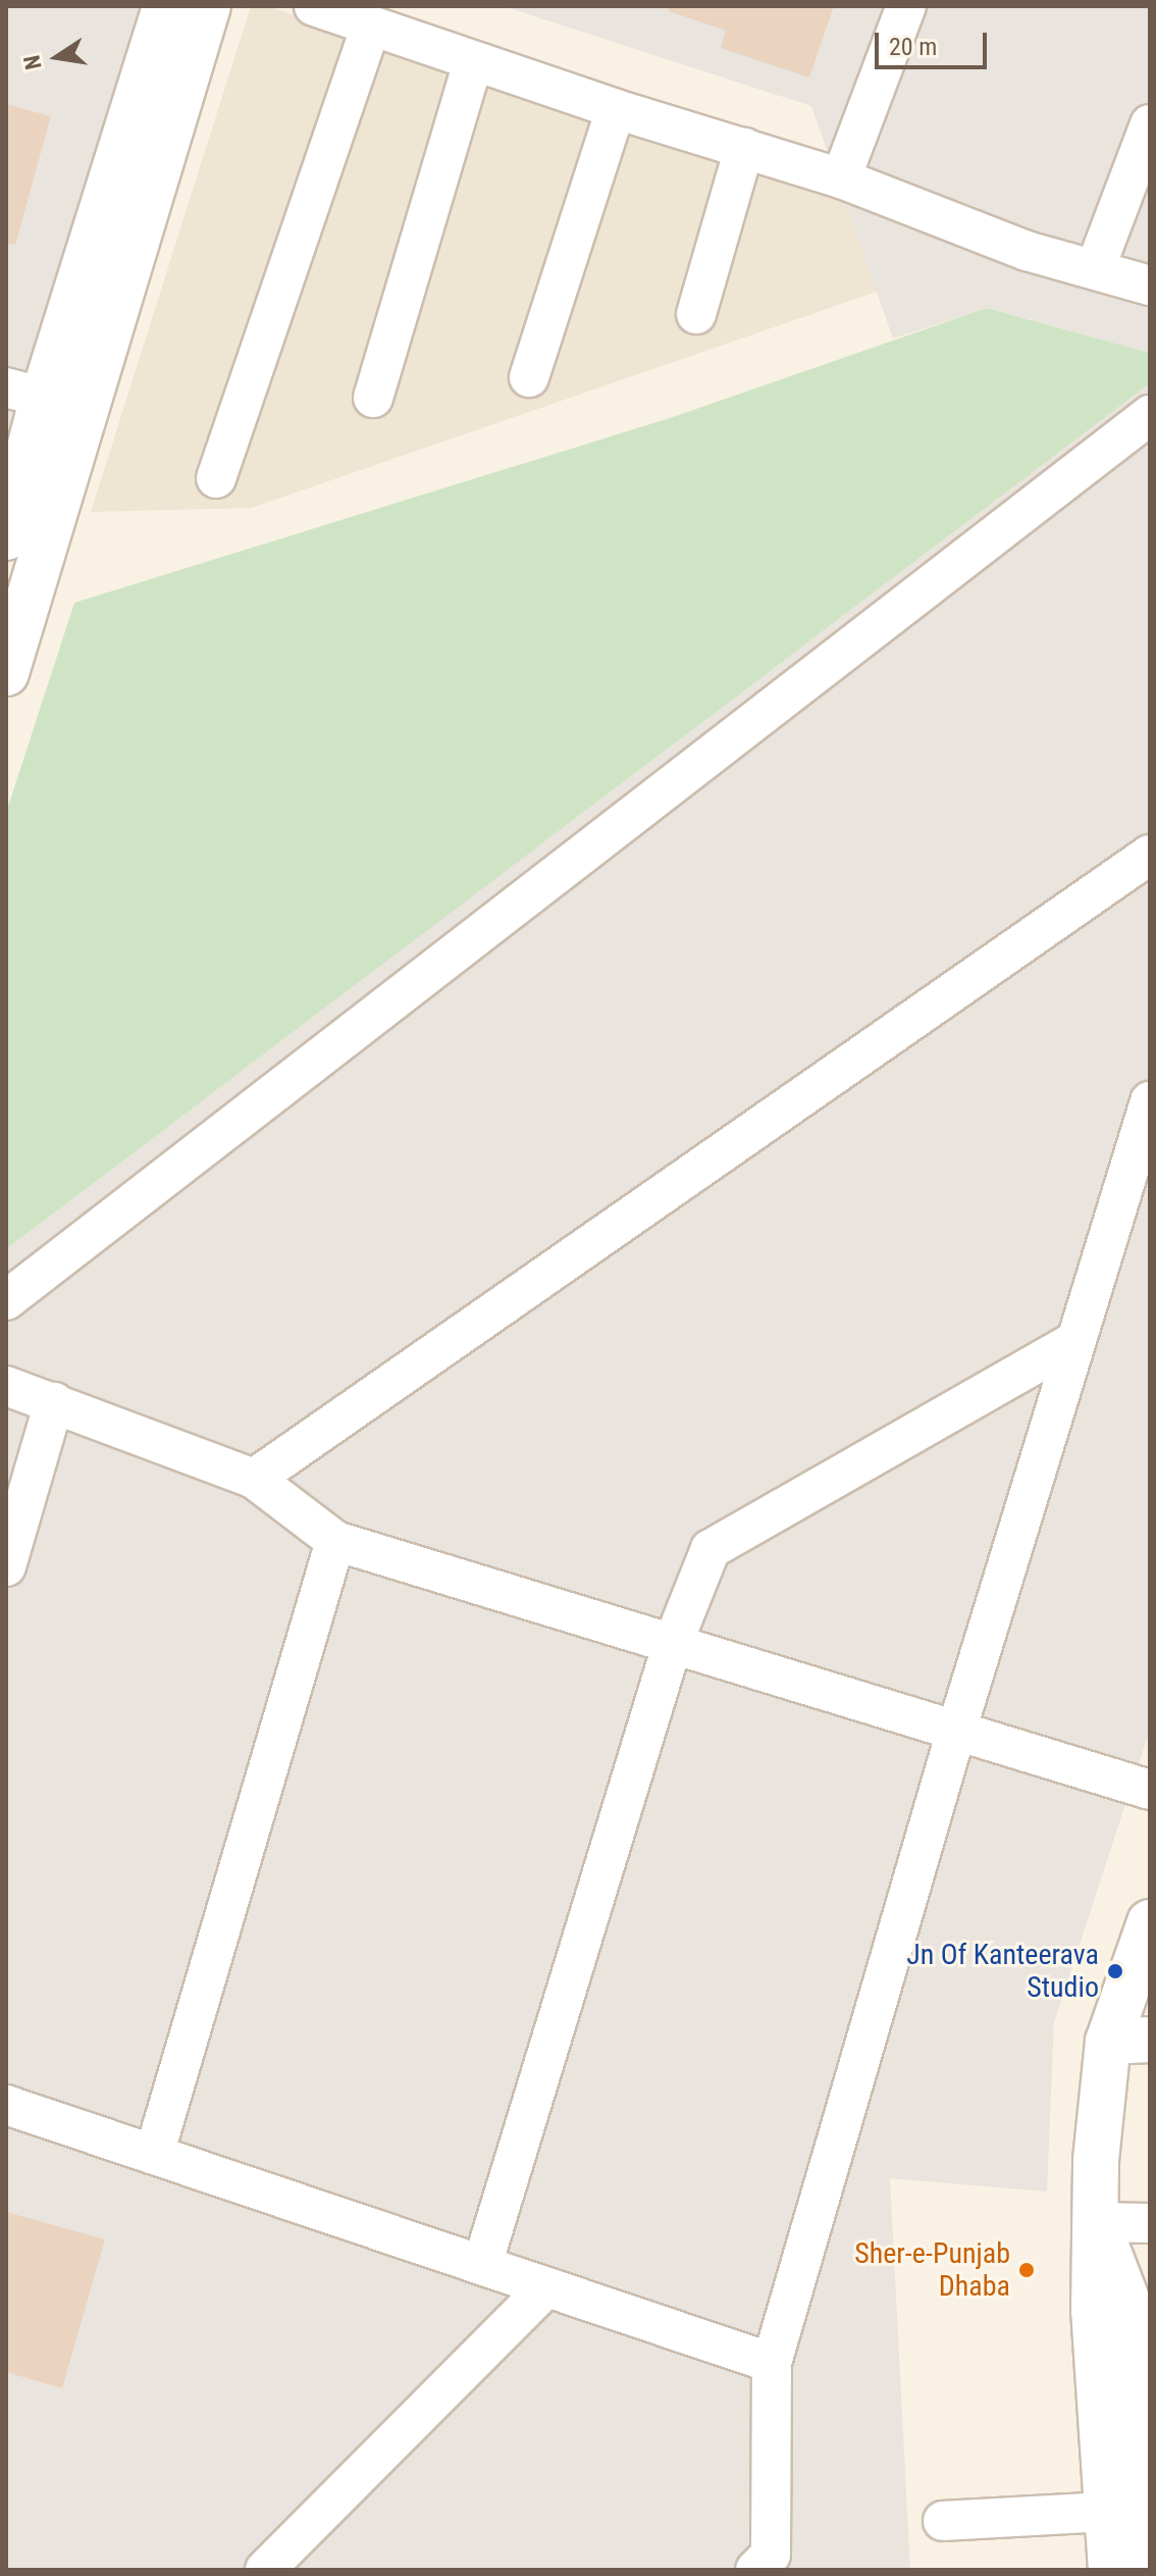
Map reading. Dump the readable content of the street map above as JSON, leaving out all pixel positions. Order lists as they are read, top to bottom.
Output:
{
  "places": ["Jn Of Kanteerava Studio", "Sher-e-Punjab Dhaba"],
  "scale_bar": "20 m",
  "north": "left"
}
